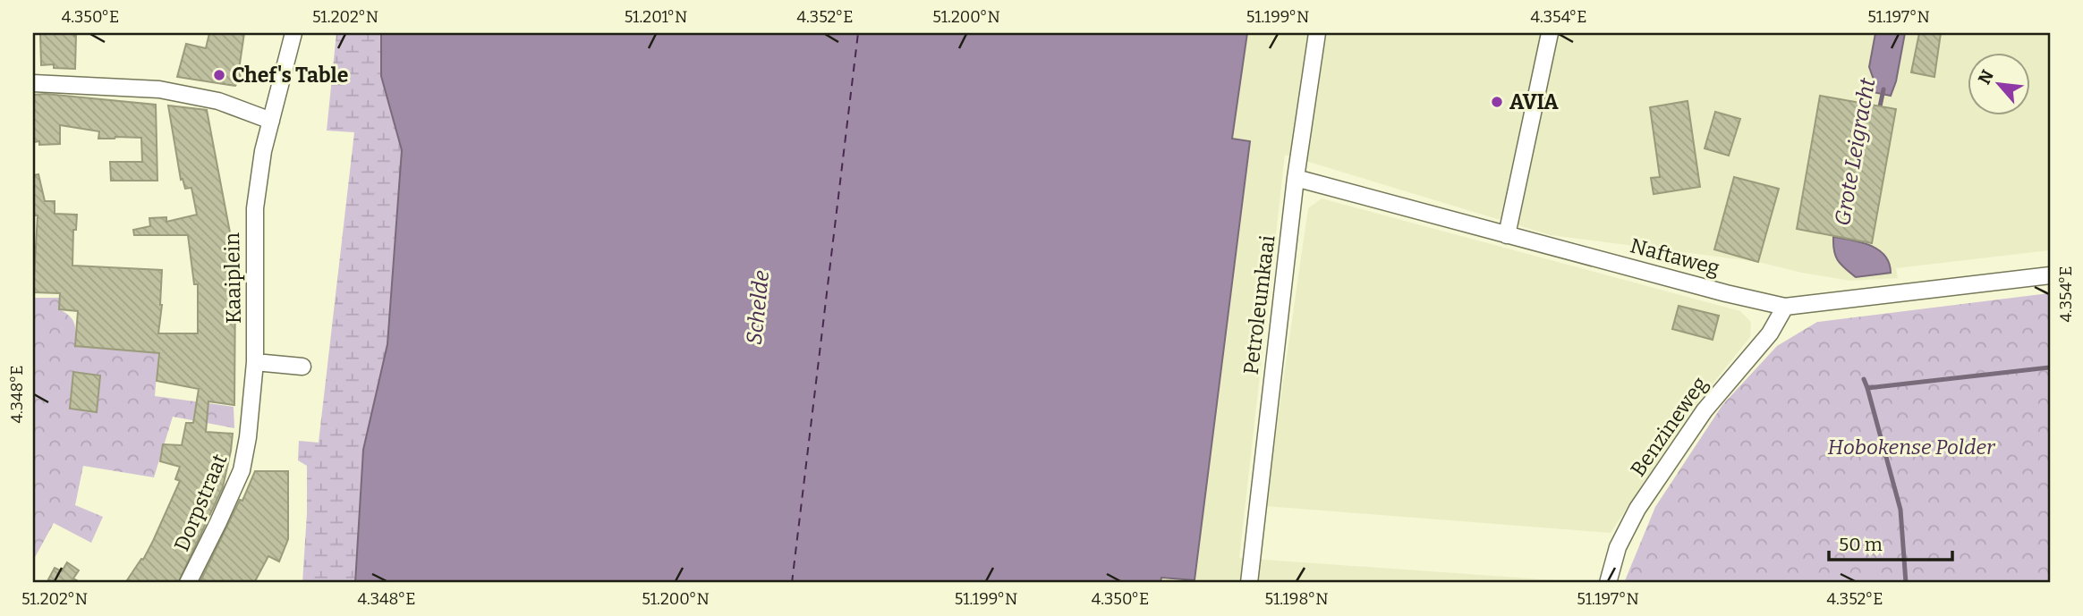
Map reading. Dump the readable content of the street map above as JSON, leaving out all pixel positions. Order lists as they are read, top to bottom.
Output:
{
  "streets": {
    "street": [
      "Naftaweg",
      "Kaaiplein",
      "Petroleumkaai",
      "Benzineweg",
      "Dorpstraat"
    ]
  },
  "crossings": [
    ["Naftaweg", "Petroleumkaai"],
    ["Naftaweg", "Benzineweg"],
    ["Kaaiplein", "Dorpstraat"]
  ],
  "water": ["Grote Leigracht", "Schelde"],
  "parks": ["Hobokense Polder"],
  "places": ["Chef's Table", "AVIA"],
  "scale_bar": "50 m",
  "north": "top left",
  "coordinates": [
    "4.350°E",
    "51.202°N",
    "51.201°N",
    "4.352°E",
    "51.200°N",
    "51.199°N",
    "4.354°E",
    "51.197°N",
    "4.348°E",
    "51.198°N"
  ]
}
